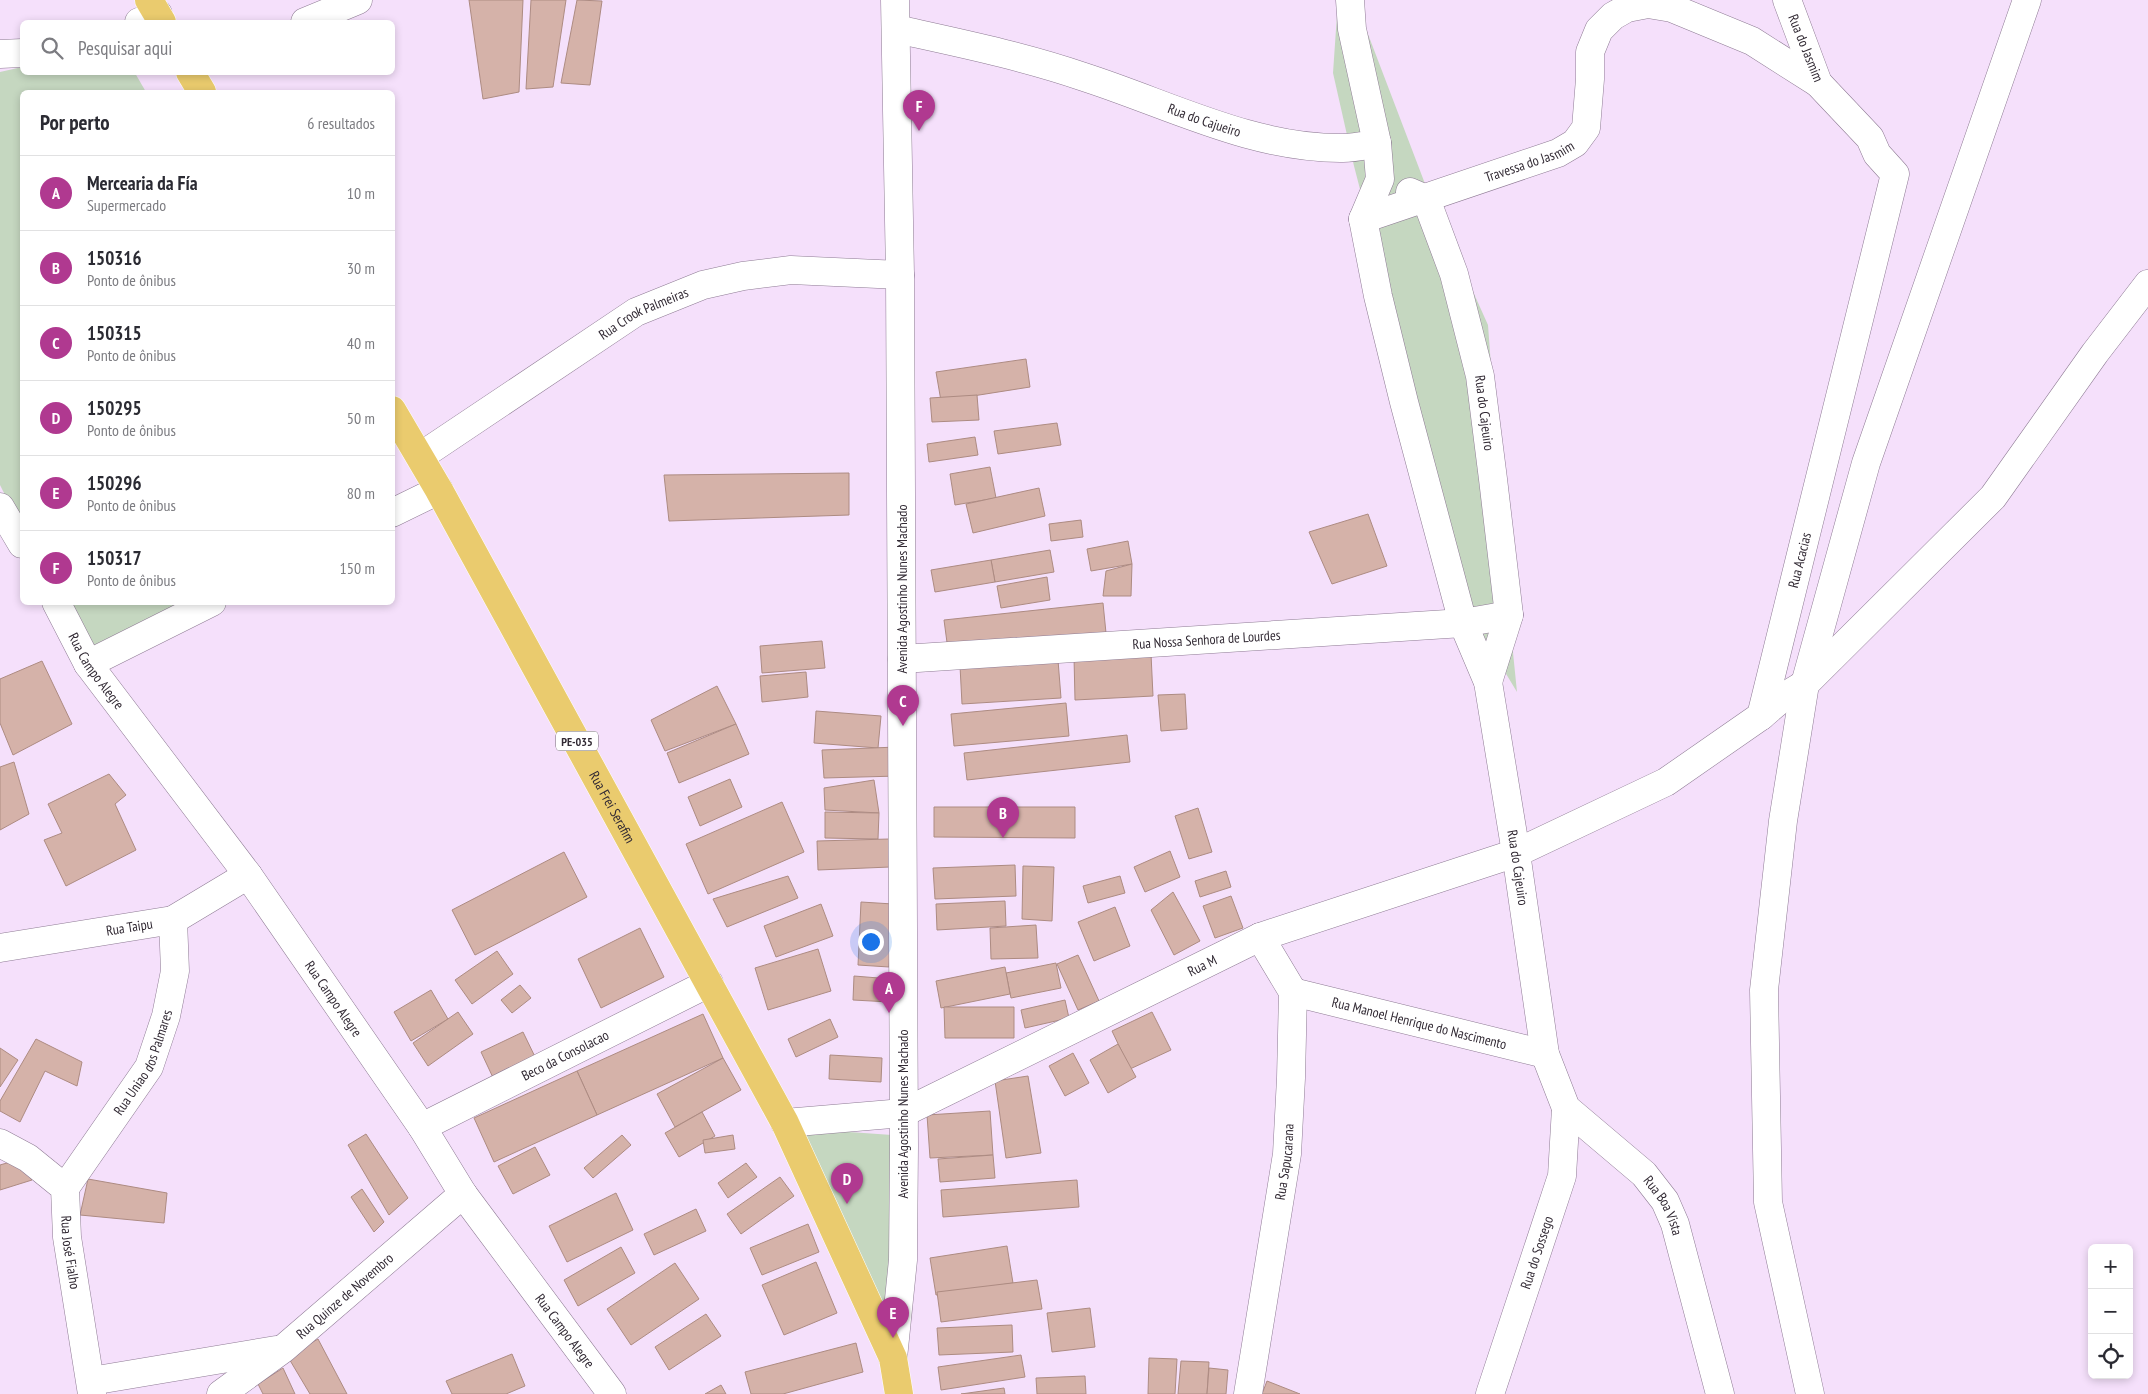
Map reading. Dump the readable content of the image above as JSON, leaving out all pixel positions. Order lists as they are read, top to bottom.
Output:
{
  "streets": {
    "main road": ["PE-035", "Rua Frei Serafim"],
    "street": [
      "Rua do Jasmim",
      "Rua do Cajueiro",
      "Travessa do Jasmim",
      "Rua Crook Palmeiras",
      "Rua do Cajeuiro",
      "Rua Acacias",
      "Avenida Agostinho Nunes Machado",
      "Rua Nossa Senhora de Lourdes",
      "Rua Campo Alegre",
      "Rua Taipu",
      "Rua M",
      "Rua Manoel Henrique do Nascimento",
      "Beco da Consolacao",
      "Rua Uniao dos Palmares",
      "Rua Sapucarana",
      "Rua Boa Vista",
      "Rua José Fialho",
      "Rua do Sossego",
      "Rua Quinze de Novembro"
    ]
  },
  "crossings": [
    ["Rua do Jasmim", "Travessa do Jasmim"],
    ["Rua do Jasmim", "Rua Acacias"],
    ["Rua do Cajueiro", "Avenida Agostinho Nunes Machado"],
    ["Travessa do Jasmim", "Rua do Cajeuiro"],
    ["Rua Crook Palmeiras", "Avenida Agostinho Nunes Machado"],
    ["Rua Crook Palmeiras", "Rua Frei Serafim"],
    ["Rua do Cajeuiro", "Rua Nossa Senhora de Lourdes"],
    ["Rua do Cajeuiro", "Rua M"],
    ["Rua do Cajeuiro", "Rua Manoel Henrique do Nascimento"],
    ["Rua do Cajeuiro", "Rua Boa Vista"],
    ["Avenida Agostinho Nunes Machado", "Rua Nossa Senhora de Lourdes"],
    ["Avenida Agostinho Nunes Machado", "PE-035"],
    ["Avenida Agostinho Nunes Machado", "Rua M"],
    ["Rua Campo Alegre", "Rua Taipu"],
    ["Rua Campo Alegre", "Beco da Consolacao"],
    ["Rua Campo Alegre", "Rua Quinze de Novembro"],
    ["PE-035", "Rua Frei Serafim"],
    ["Rua Frei Serafim", "Beco da Consolacao"],
    ["Rua Taipu", "Rua Uniao dos Palmares"],
    ["Rua Manoel Henrique do Nascimento", "Rua Sapucarana"],
    ["Rua Manoel Henrique do Nascimento", "Rua Boa Vista"],
    ["Rua Uniao dos Palmares", "Rua José Fialho"],
    ["Rua Boa Vista", "Rua do Sossego"]
  ],
  "page": {
    "search": "Pesquisar aqui",
    "pins": [
      "F",
      "C",
      "B",
      "A",
      "D",
      "E"
    ],
    "heading": ["Por perto", "6 resultados"],
    "list": [
      {
        "mark": "A",
        "name": "Mercearia da Fía",
        "note": "Supermercado",
        "value": "10 m"
      },
      {
        "mark": "B",
        "name": "150316",
        "note": "Ponto de ônibus",
        "value": "30 m"
      },
      {
        "mark": "C",
        "name": "150315",
        "note": "Ponto de ônibus",
        "value": "40 m"
      },
      {
        "mark": "D",
        "name": "150295",
        "note": "Ponto de ônibus",
        "value": "50 m"
      },
      {
        "mark": "E",
        "name": "150296",
        "note": "Ponto de ônibus",
        "value": "80 m"
      },
      {
        "mark": "F",
        "name": "150317",
        "note": "Ponto de ônibus",
        "value": "150 m"
      }
    ],
    "map_buttons": ["+", "−"]
  }
}
